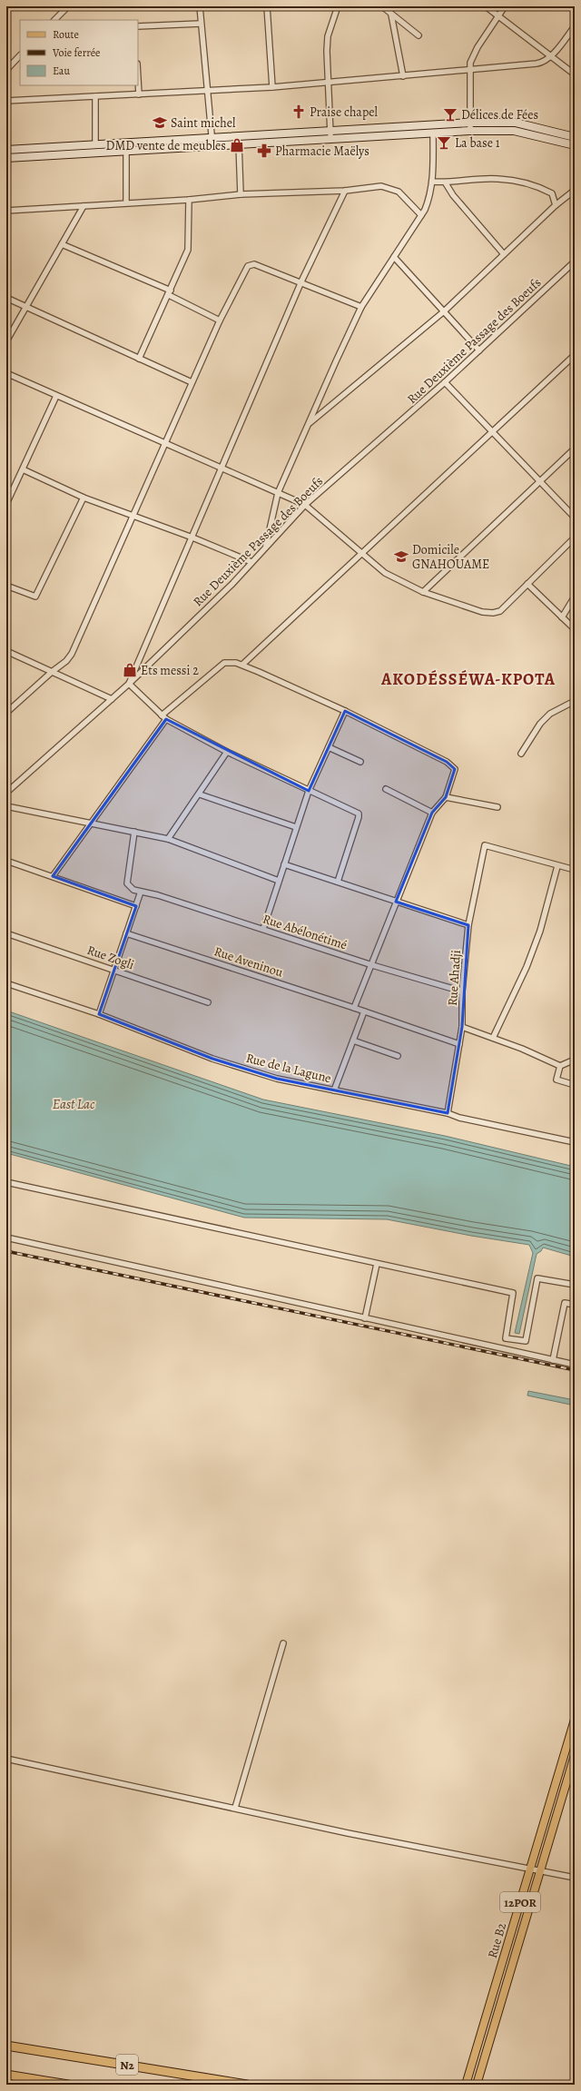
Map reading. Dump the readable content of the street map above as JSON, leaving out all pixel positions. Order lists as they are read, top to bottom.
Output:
{
  "streets": {
    "highway": ["N2"],
    "main road": ["12POR", "Rue B2"],
    "street": [
      "Rue Deuxième Passage des Boeufs",
      "Rue Abélonétimé",
      "Rue Zogli",
      "Rue Aveninou",
      "Rue Ahadji",
      "Rue de la Lagune"
    ]
  },
  "crossings": [
    ["Rue Abélonétimé", "Rue Ahadji"],
    ["Rue Aveninou", "Rue Ahadji"],
    ["Rue Ahadji", "Rue de la Lagune"]
  ],
  "districts": ["AKODÉSSÉWA-KPOTA"],
  "water": ["East Lac"],
  "places": {
    "church": ["Praise chapel"],
    "bar": ["Délices de Fées", "La base 1"],
    "school or university": ["Saint michel", "Domicile GNAHOUAME"],
    "shop": ["DMD vente de meubles", "Ets messi 2"],
    "pharmacy": ["Pharmacie Maëlys"]
  },
  "legend": ["Route", "Voie ferrée", "Eau"]
}
